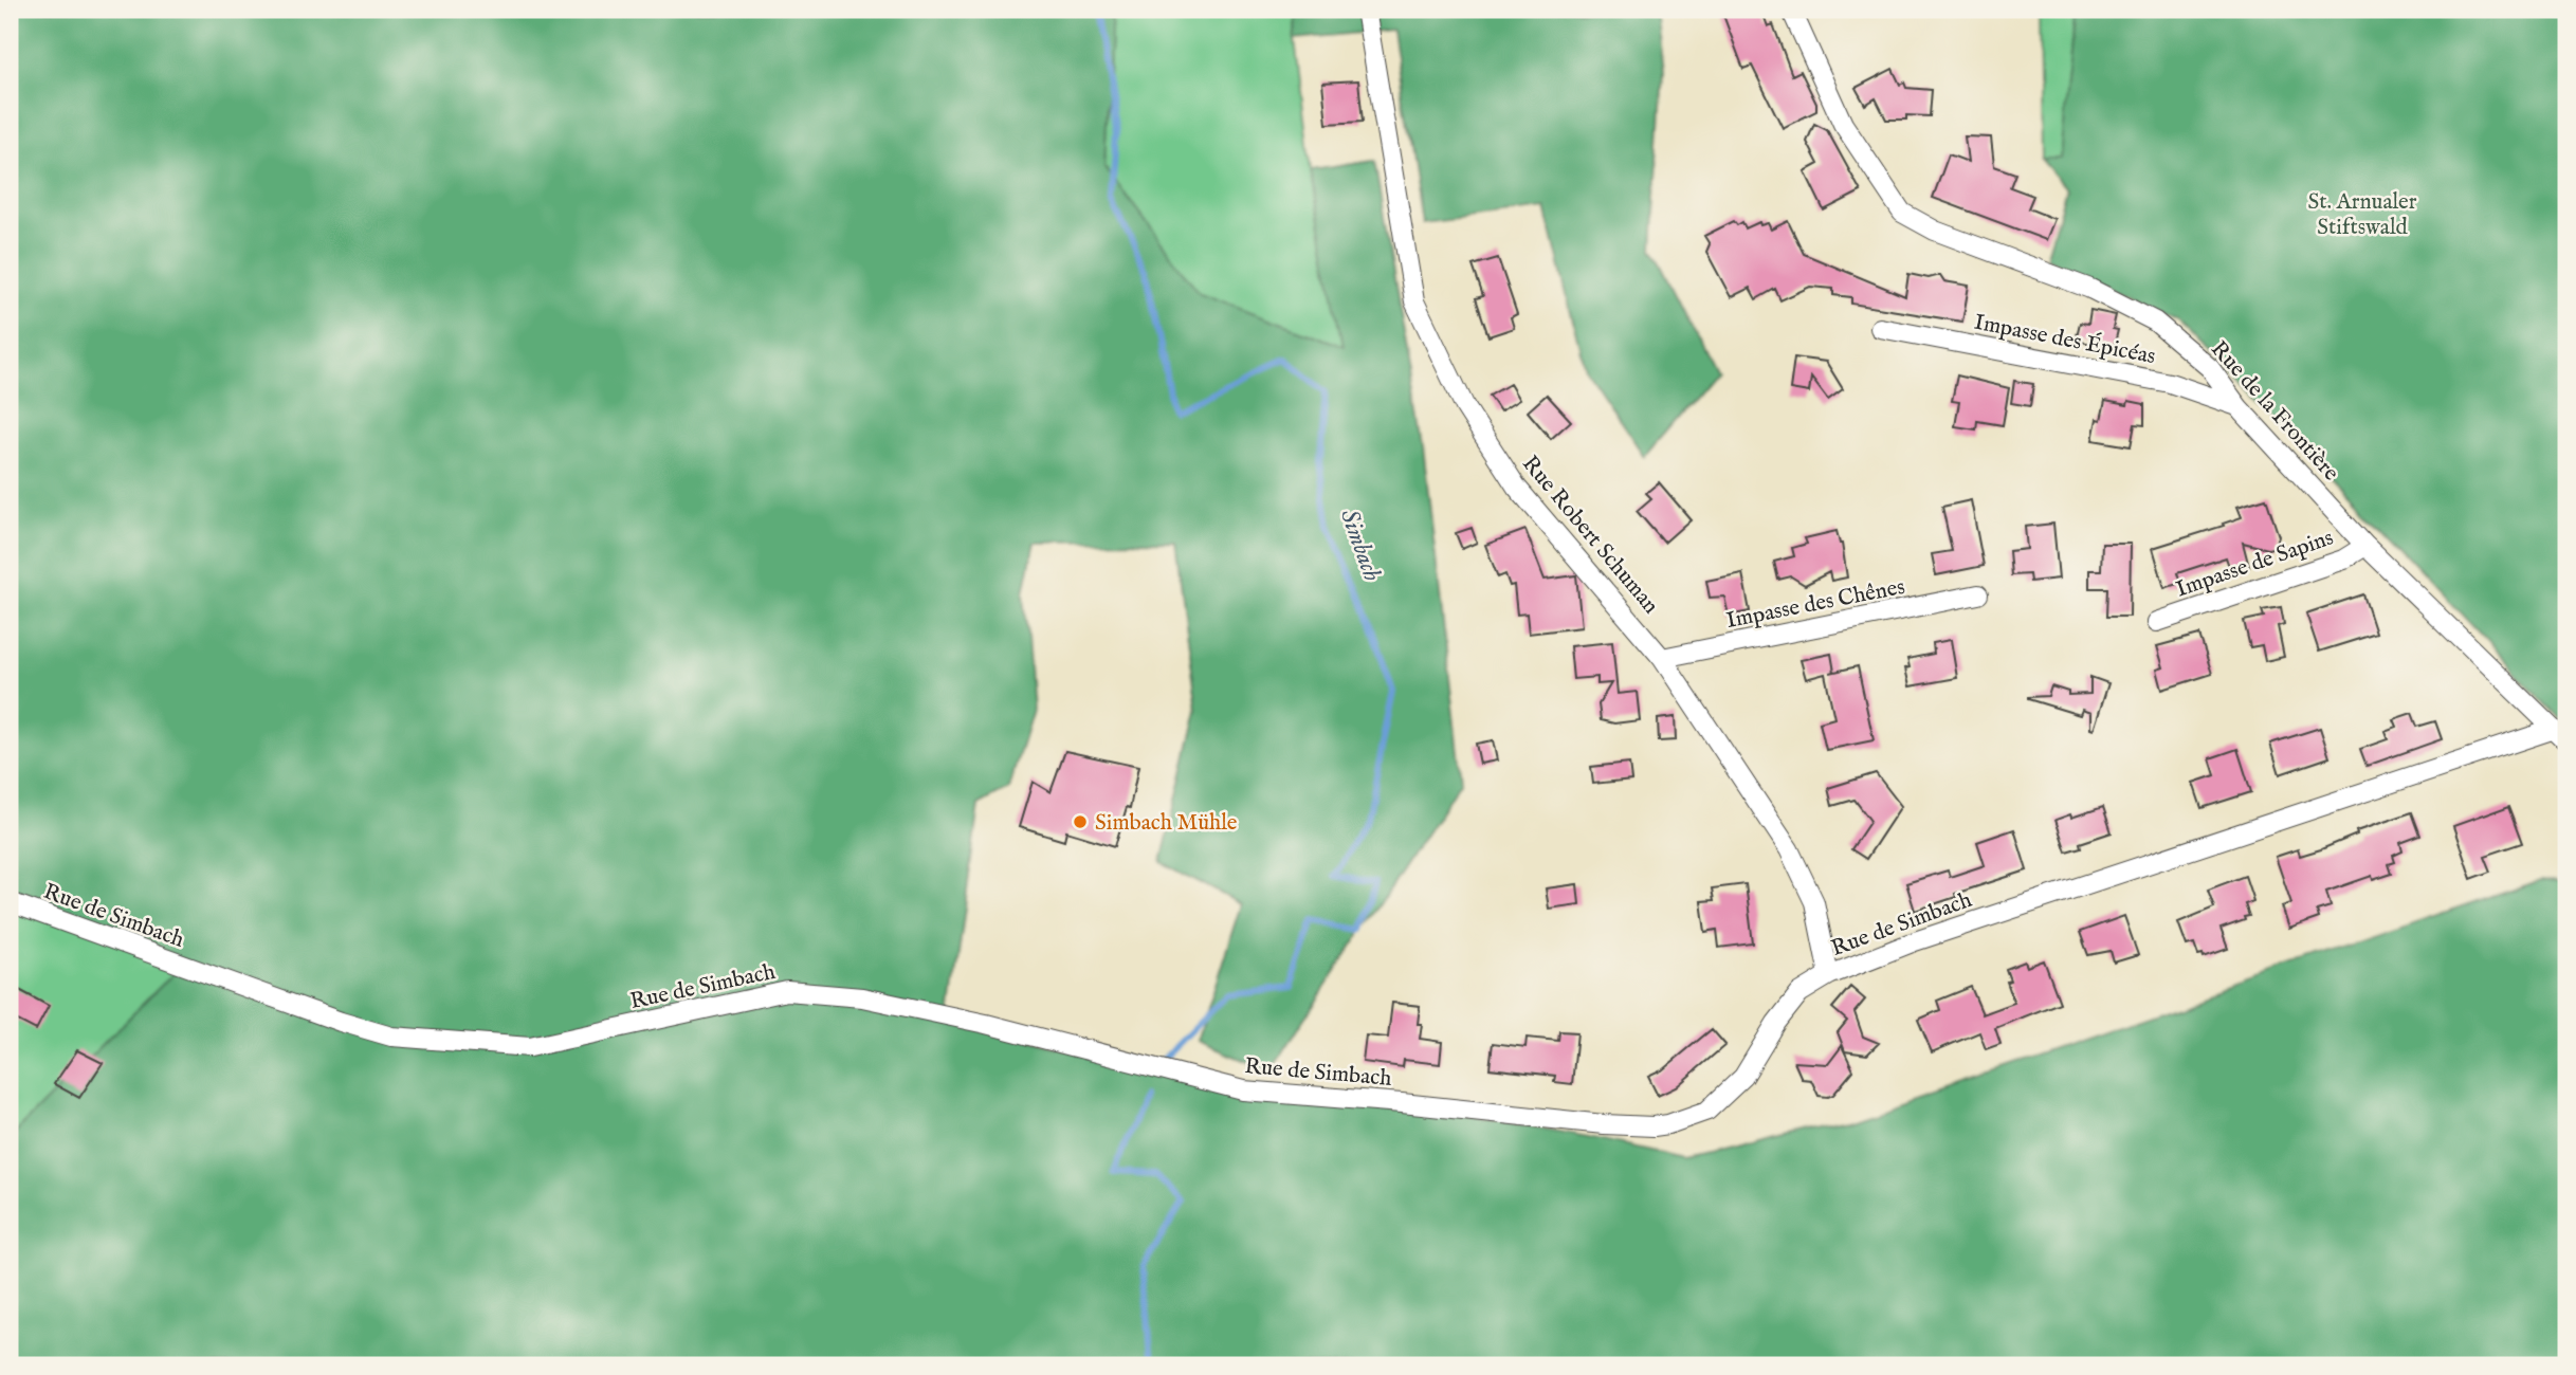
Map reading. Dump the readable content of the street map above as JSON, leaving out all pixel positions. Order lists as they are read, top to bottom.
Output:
{
  "streets": {
    "street": [
      "Impasse des Épicéas",
      "Rue de la Frontière",
      "Rue Robert Schuman",
      "Impasse de Sapins",
      "Impasse des Chênes",
      "Rue de Simbach"
    ]
  },
  "crossings": [
    ["Impasse des Épicéas", "Rue de la Frontière"],
    ["Rue de la Frontière", "Impasse de Sapins"],
    ["Rue de la Frontière", "Rue de Simbach"],
    ["Rue Robert Schuman", "Impasse des Chênes"],
    ["Rue Robert Schuman", "Rue de Simbach"]
  ],
  "water": ["Simbach"],
  "parks": ["St. Arnualer Stiftswald"],
  "places": ["Simbach Mühle"]
}
